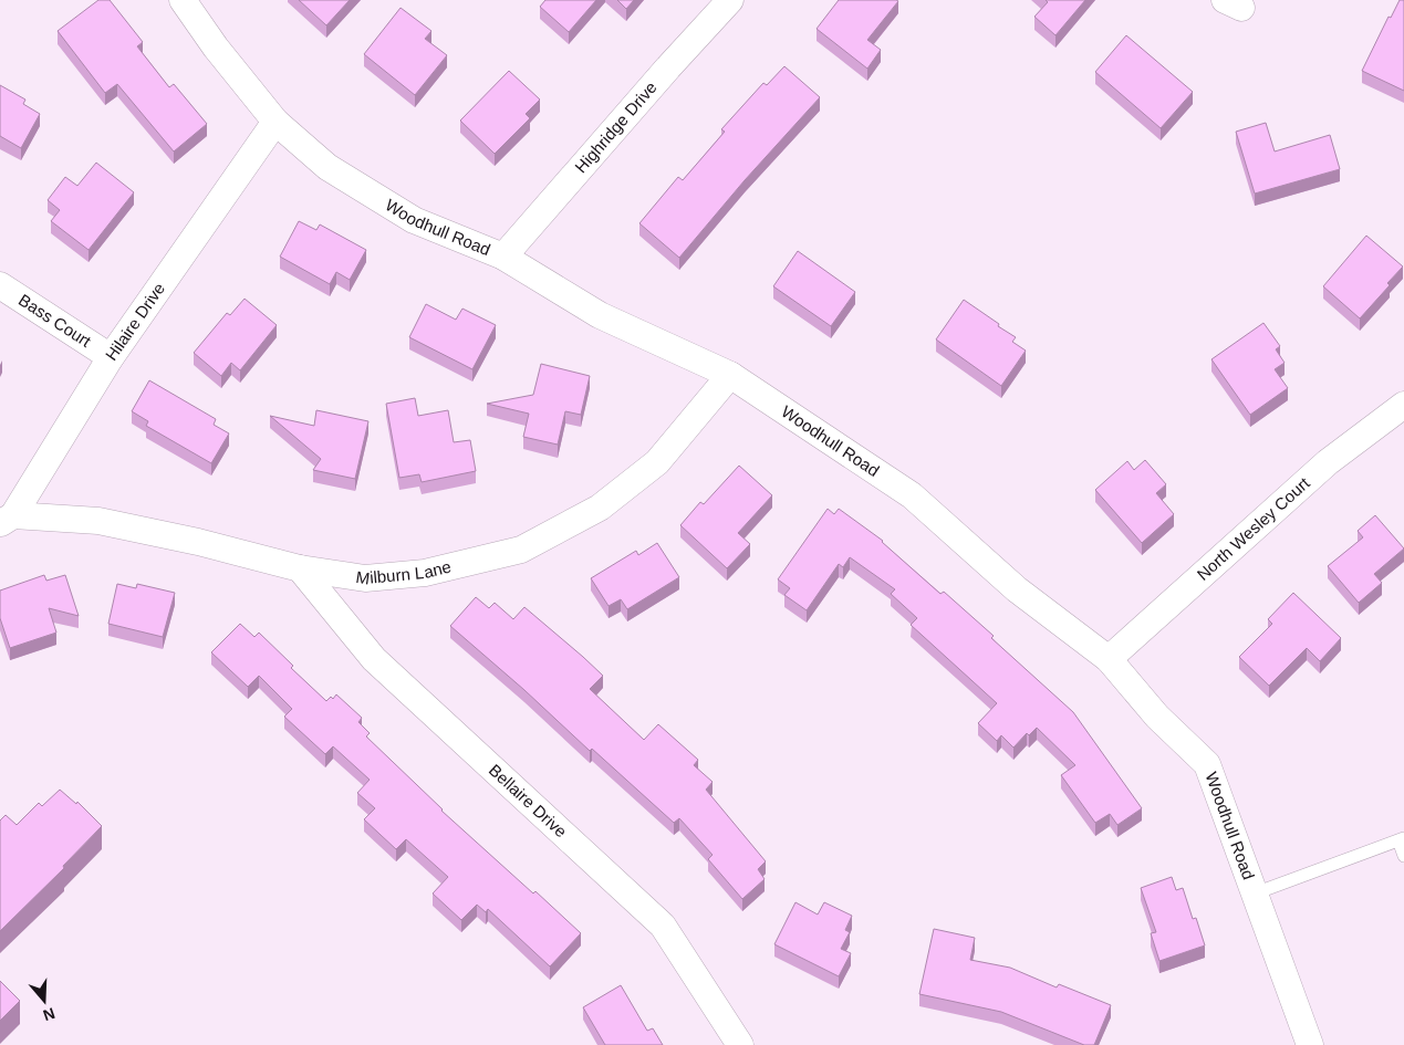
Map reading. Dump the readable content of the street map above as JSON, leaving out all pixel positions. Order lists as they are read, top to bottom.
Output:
{
  "streets": {
    "street": [
      "Highridge Drive",
      "Woodhull Road",
      "Bass Court",
      "Hilaire Drive",
      "North Wesley Court",
      "Milburn Lane",
      "Bellaire Drive"
    ]
  },
  "crossings": [
    ["Highridge Drive", "Woodhull Road"],
    ["Woodhull Road", "Hilaire Drive"],
    ["Woodhull Road", "North Wesley Court"],
    ["Woodhull Road", "Milburn Lane"],
    ["Bass Court", "Hilaire Drive"],
    ["Hilaire Drive", "Milburn Lane"],
    ["Milburn Lane", "Bellaire Drive"]
  ],
  "north": "bottom"
}
